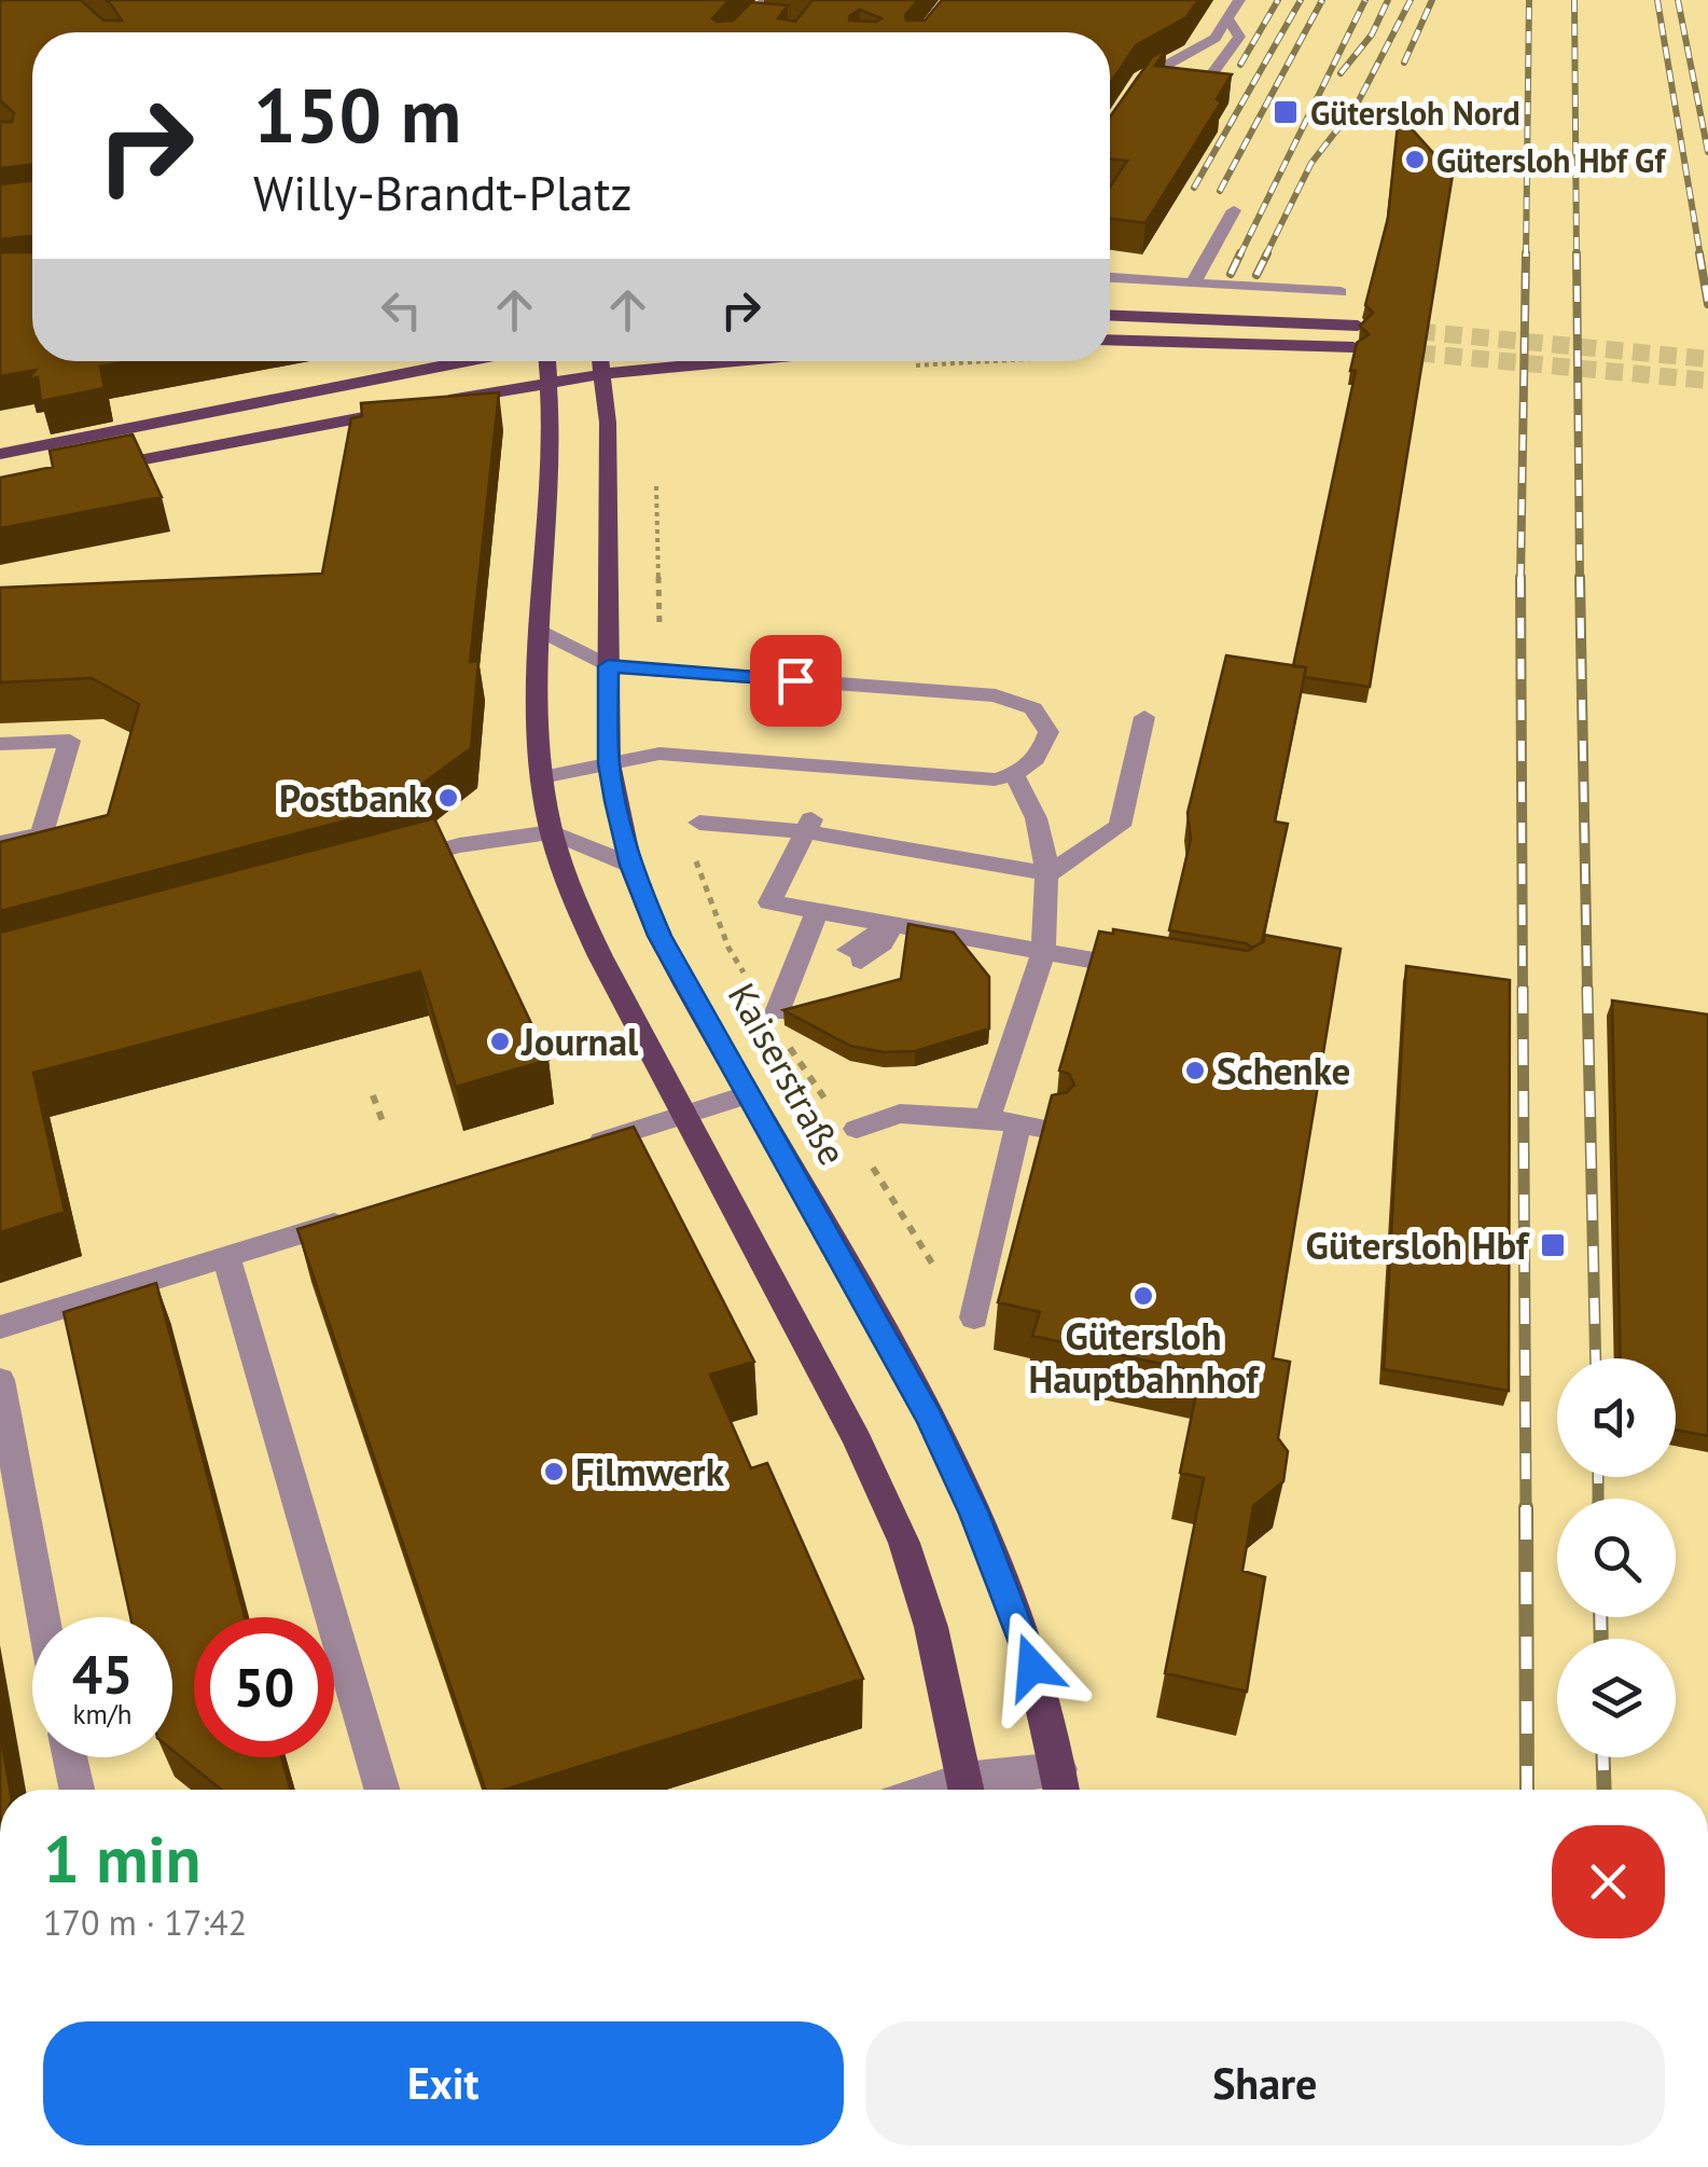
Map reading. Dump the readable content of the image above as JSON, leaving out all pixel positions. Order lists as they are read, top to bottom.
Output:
{
  "streets": {
    "main road": ["Kaiserstraße"]
  },
  "places": {
    "transit": ["Gütersloh Nord", "Gütersloh Hbf"],
    "other": [
      "Gütersloh Hbf Gf",
      "Postbank",
      "Journal",
      "Schenke",
      "Gütersloh Hauptbahnhof",
      "Filmwerk"
    ]
  },
  "page": {
    "turn": ["150 m", "Willy-Brandt-Platz"],
    "speed": "45 km/h",
    "limit": "50",
    "heading": ["1 min", "170 m · 17:42"],
    "buttons": ["Exit", "Share"]
  }
}
